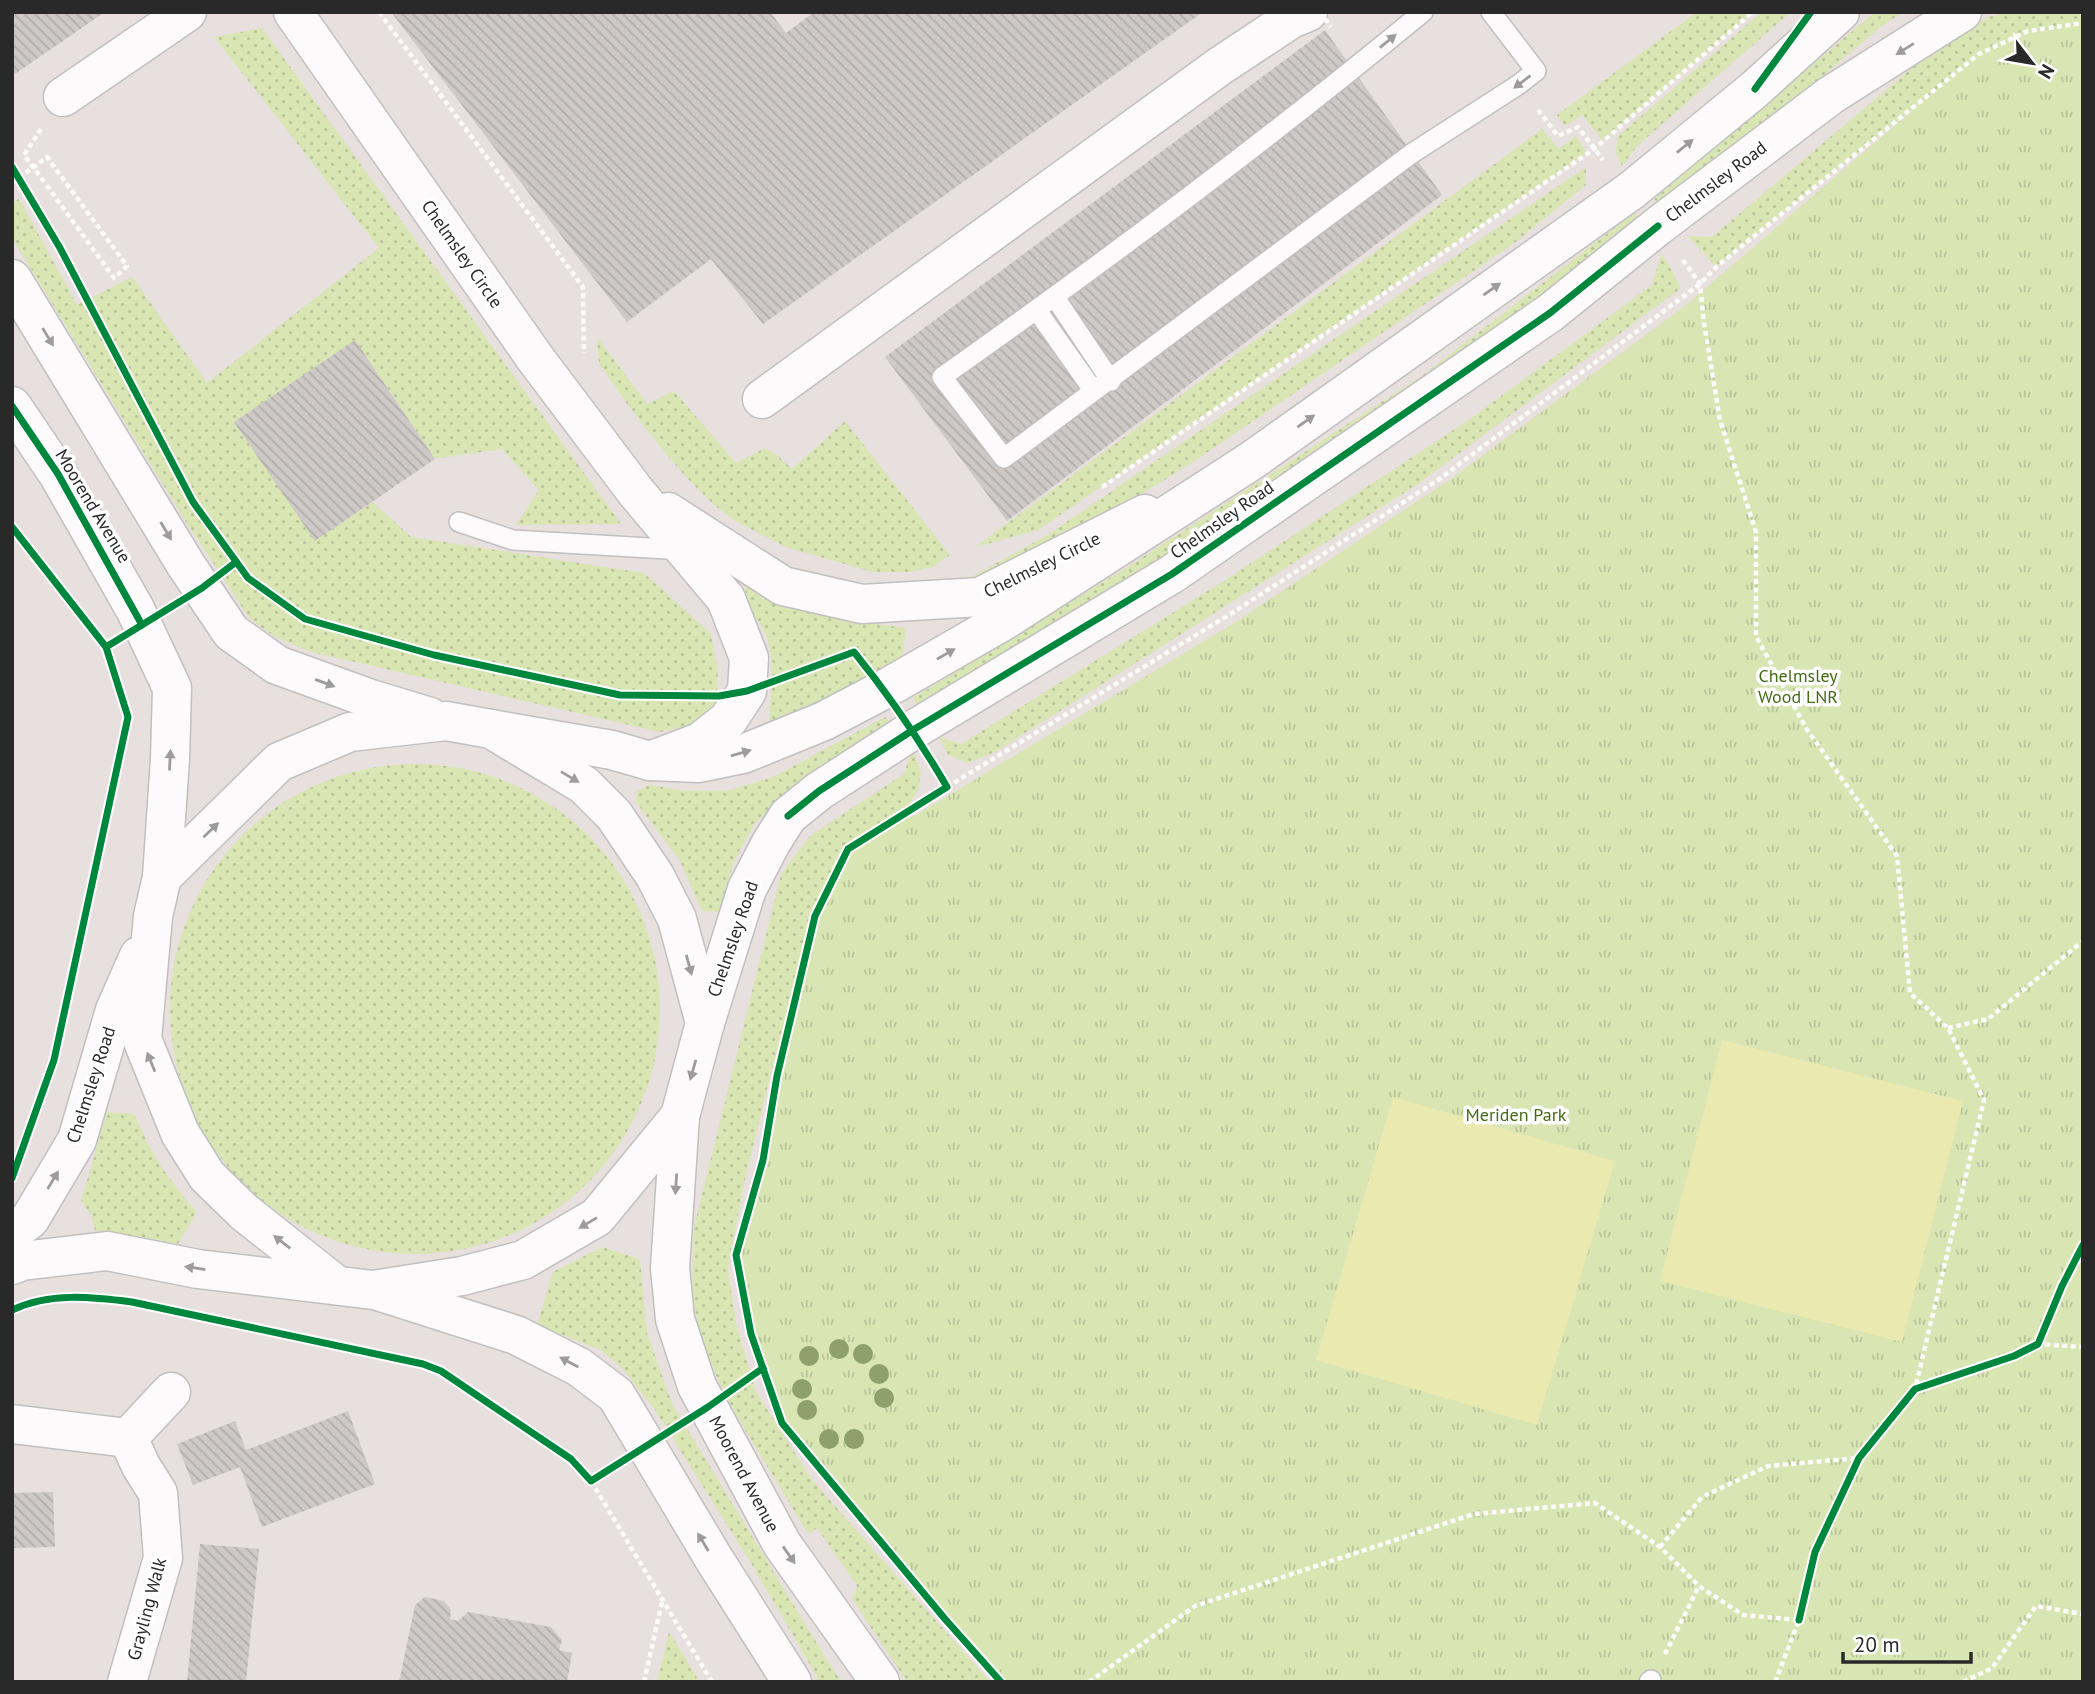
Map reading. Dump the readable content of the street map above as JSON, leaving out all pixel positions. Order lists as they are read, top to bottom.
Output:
{
  "streets": {
    "street": [
      "Chelmsley Road",
      "Chelmsley Circle",
      "Moorend Avenue",
      "Grayling Walk"
    ]
  },
  "crossings": [
    ["Chelmsley Road", "Chelmsley Circle"],
    ["Chelmsley Road", "Moorend Avenue"]
  ],
  "parks": ["Chelmsley Wood LNR", "Meriden Park"],
  "scale_bar": "20 m",
  "north": "bottom right"
}
